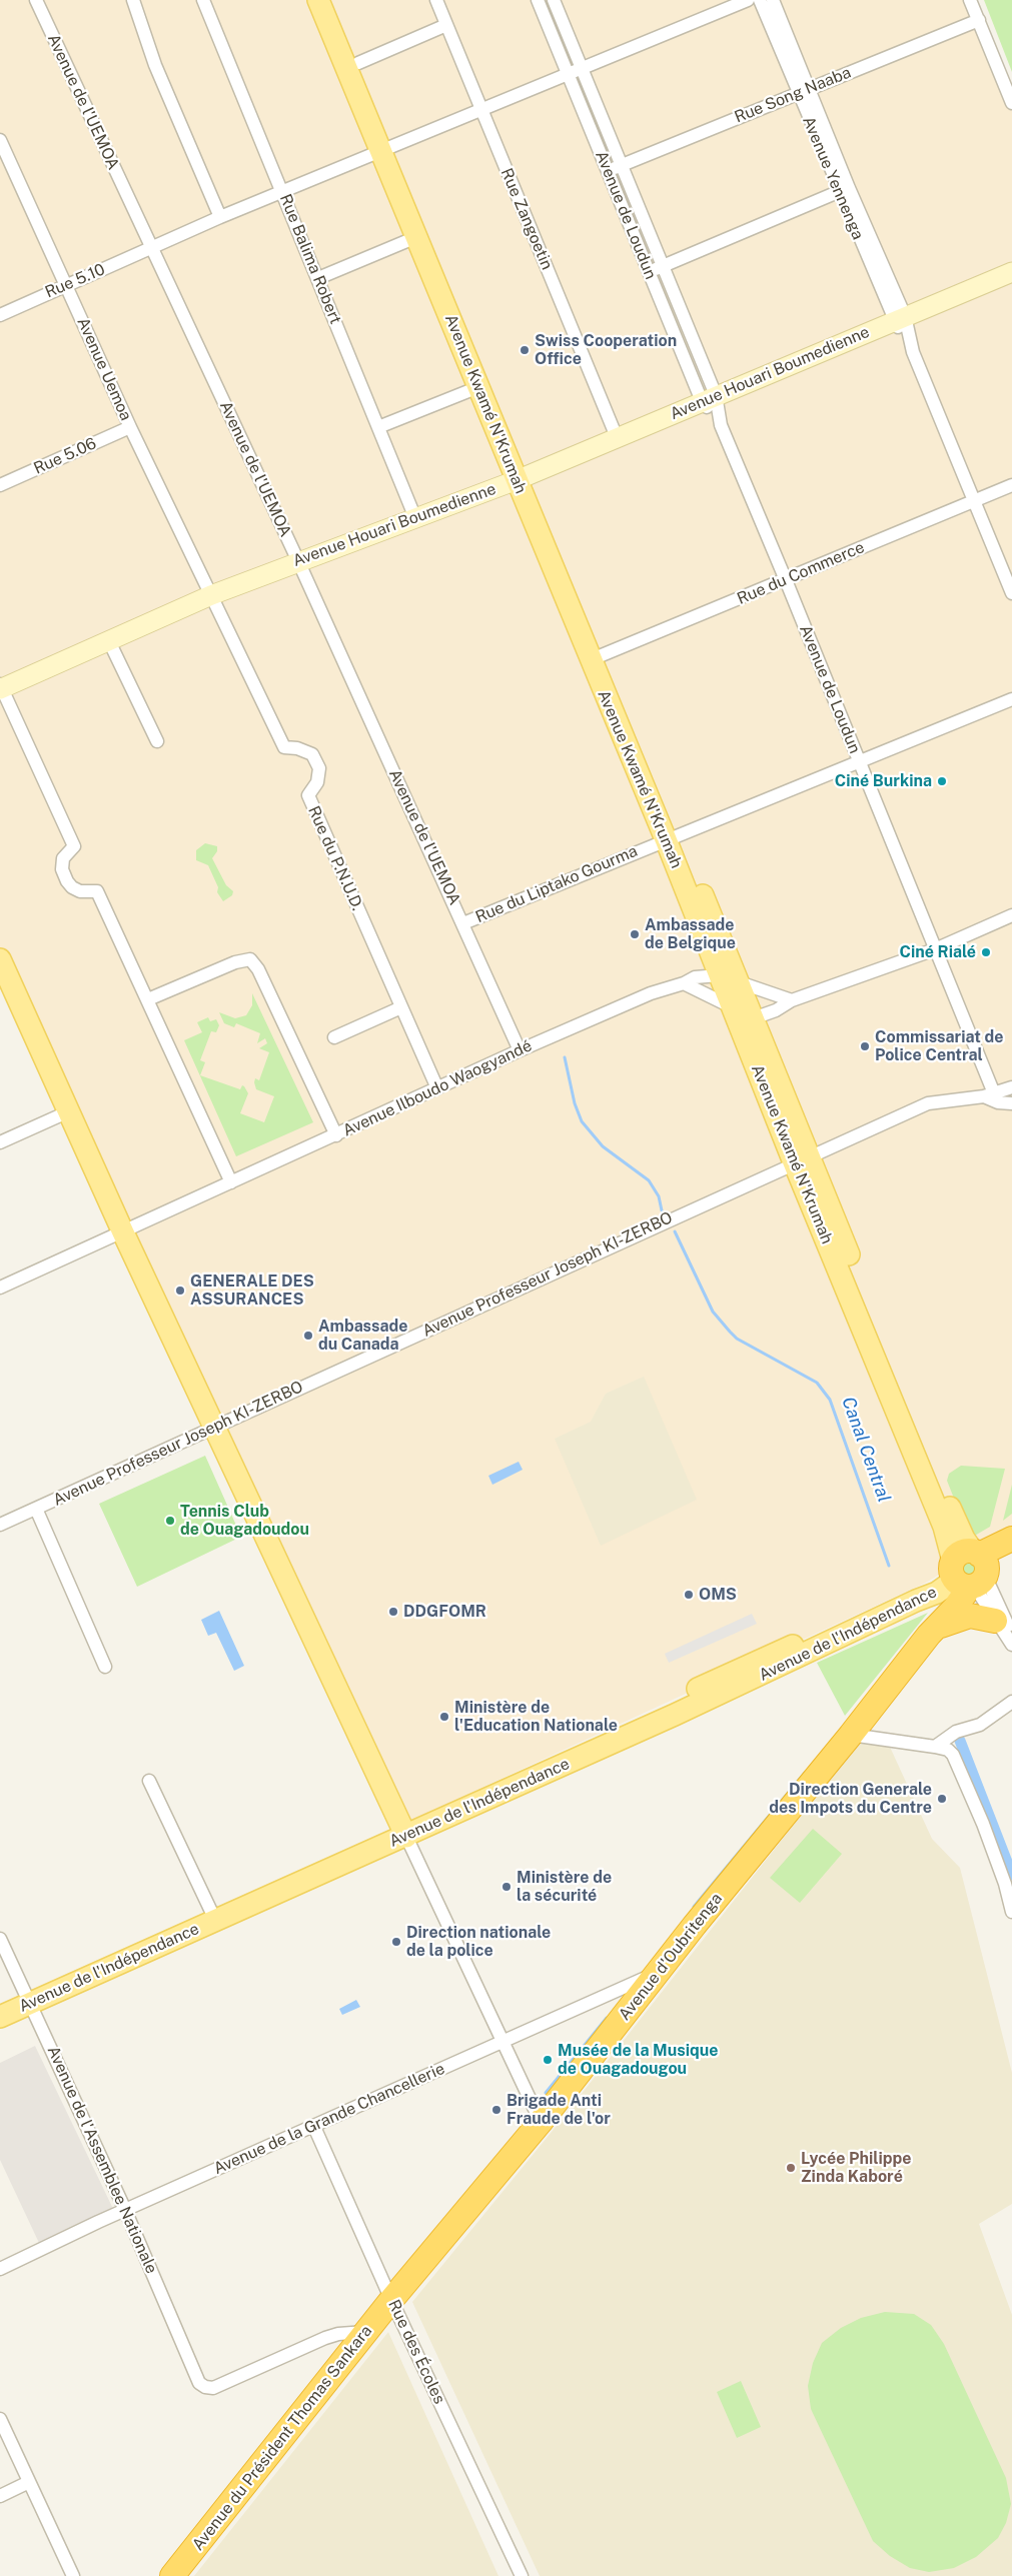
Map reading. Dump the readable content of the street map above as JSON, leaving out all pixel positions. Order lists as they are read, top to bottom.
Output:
{
  "streets": {
    "highway": ["Avenue d'Oubritenga", "Avenue du Président Thomas Sankara"],
    "main road": ["Avenue Houari Boumedienne", "Avenue Kwamé N'Krumah", "Avenue de l'Indépendance"],
    "street": [
      "Rue Song Naaba",
      "Avenue de l'UEMOA",
      "Avenue Yennenga",
      "Avenue de Loudun",
      "Rue Zangoetin",
      "Rue Balima Robert",
      "Rue 5.10",
      "Avenue Uemoa",
      "Rue 5.06",
      "Rue du Commerce",
      "Rue du P.N.U.D.",
      "Rue du Liptako Gourma",
      "Avenue Ilboudo Waogyandé",
      "Avenue Professeur Joseph KI-ZERBO",
      "Avenue de la Grande Chancellerie",
      "Avenue de l'Assemblee Nationale",
      "Rue des Écoles"
    ]
  },
  "crossings": [
    ["Rue Song Naaba", "Avenue Yennenga"],
    ["Rue Song Naaba", "Avenue de Loudun"],
    ["Avenue de l'UEMOA", "Rue 5.10"],
    ["Avenue de l'UEMOA", "Avenue Houari Boumedienne"],
    ["Avenue de l'UEMOA", "Rue du Liptako Gourma"],
    ["Avenue de l'UEMOA", "Avenue Ilboudo Waogyandé"],
    ["Avenue Yennenga", "Avenue Houari Boumedienne"],
    ["Avenue Yennenga", "Rue du Commerce"],
    ["Avenue de Loudun", "Rue 5.10"],
    ["Avenue de Loudun", "Avenue Houari Boumedienne"],
    ["Avenue de Loudun", "Rue du Commerce"],
    ["Avenue de Loudun", "Rue du Liptako Gourma"],
    ["Avenue de Loudun", "Avenue Professeur Joseph KI-ZERBO"],
    ["Rue Zangoetin", "Rue 5.10"],
    ["Rue Zangoetin", "Avenue Houari Boumedienne"],
    ["Rue Balima Robert", "Rue 5.10"],
    ["Rue Balima Robert", "Avenue Houari Boumedienne"],
    ["Rue 5.10", "Avenue Uemoa"],
    ["Rue 5.10", "Avenue Kwamé N'Krumah"],
    ["Avenue Uemoa", "Avenue Houari Boumedienne"],
    ["Avenue Uemoa", "Rue 5.06"],
    ["Avenue Uemoa", "Rue du P.N.U.D."],
    ["Avenue Houari Boumedienne", "Avenue Kwamé N'Krumah"],
    ["Avenue Houari Boumedienne", "Rue du P.N.U.D."],
    ["Avenue Kwamé N'Krumah", "Rue du Commerce"],
    ["Avenue Kwamé N'Krumah", "Rue du Liptako Gourma"],
    ["Avenue Kwamé N'Krumah", "Avenue Ilboudo Waogyandé"],
    ["Avenue Kwamé N'Krumah", "Avenue Professeur Joseph KI-ZERBO"],
    ["Avenue Kwamé N'Krumah", "Avenue de l'Indépendance"],
    ["Avenue Kwamé N'Krumah", "Avenue d'Oubritenga"],
    ["Rue du P.N.U.D.", "Avenue Ilboudo Waogyandé"],
    ["Avenue de l'Indépendance", "Avenue d'Oubritenga"],
    ["Avenue de l'Indépendance", "Avenue de l'Assemblee Nationale"],
    ["Avenue d'Oubritenga", "Avenue de la Grande Chancellerie"],
    ["Avenue d'Oubritenga", "Rue des Écoles"],
    ["Avenue d'Oubritenga", "Avenue du Président Thomas Sankara"],
    ["Avenue de la Grande Chancellerie", "Avenue de l'Assemblee Nationale"],
    ["Avenue de la Grande Chancellerie", "Rue des Écoles"],
    ["Avenue de l'Assemblee Nationale", "Avenue du Président Thomas Sankara"],
    ["Rue des Écoles", "Avenue du Président Thomas Sankara"]
  ],
  "water": ["Canal Central"],
  "places": [
    "Swiss Cooperation Office",
    "Ciné Burkina",
    "Ambassade de Belgique",
    "Ciné Rialé",
    "Commissariat de Police Central",
    "GENERALE DES ASSURANCES",
    "Ambassade du Canada",
    "Tennis Club de Ouagadoudou",
    "OMS",
    "DDGFOMR",
    "Ministère de l'Education Nationale",
    "Direction Generale des Impots du Centre",
    "Ministère de la sécurité",
    "Direction nationale de la police",
    "Musée de la Musique de Ouagadougou",
    "Brigade Anti Fraude de l'or",
    "Lycée Philippe Zinda Kaboré"
  ]
}
